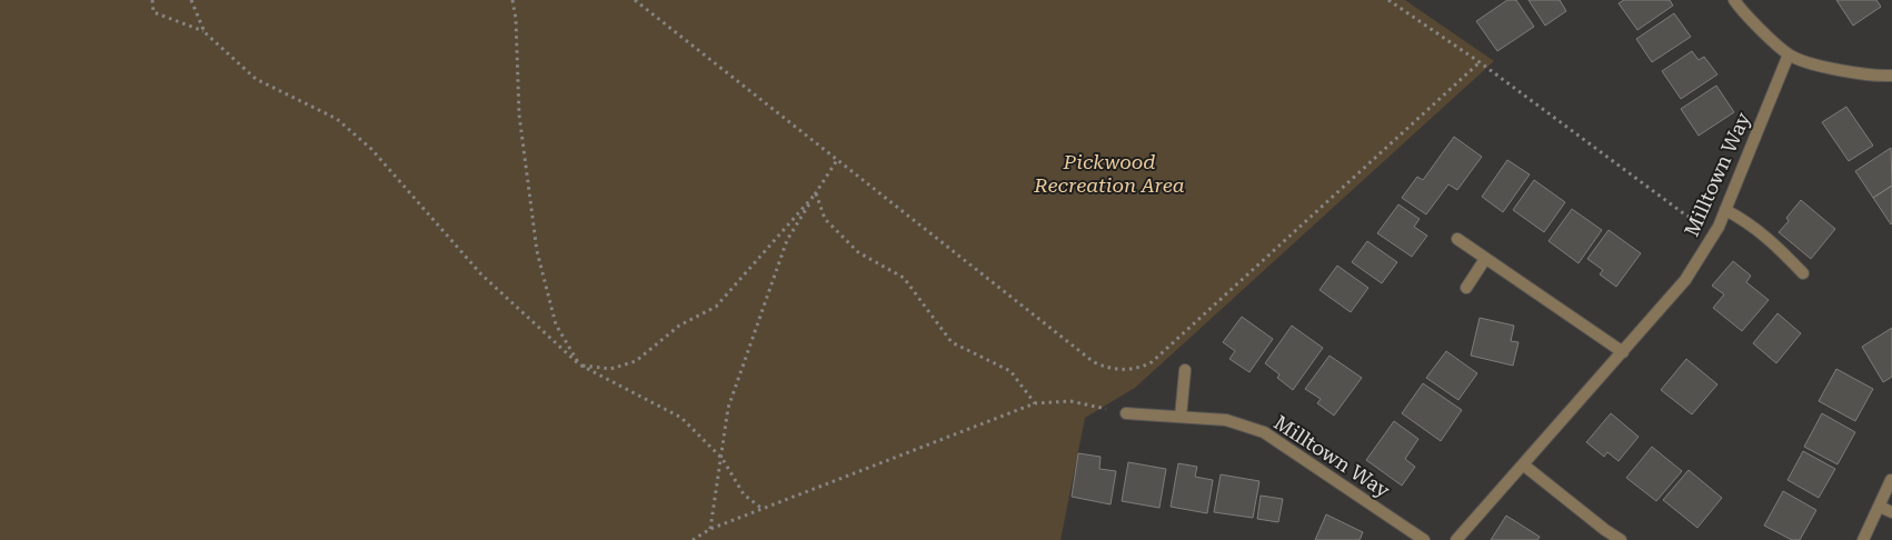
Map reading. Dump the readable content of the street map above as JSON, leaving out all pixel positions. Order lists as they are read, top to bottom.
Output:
{
  "streets": {
    "street": ["Milltown Way"]
  },
  "parks": ["Pickwood Recreation Area"]
}
